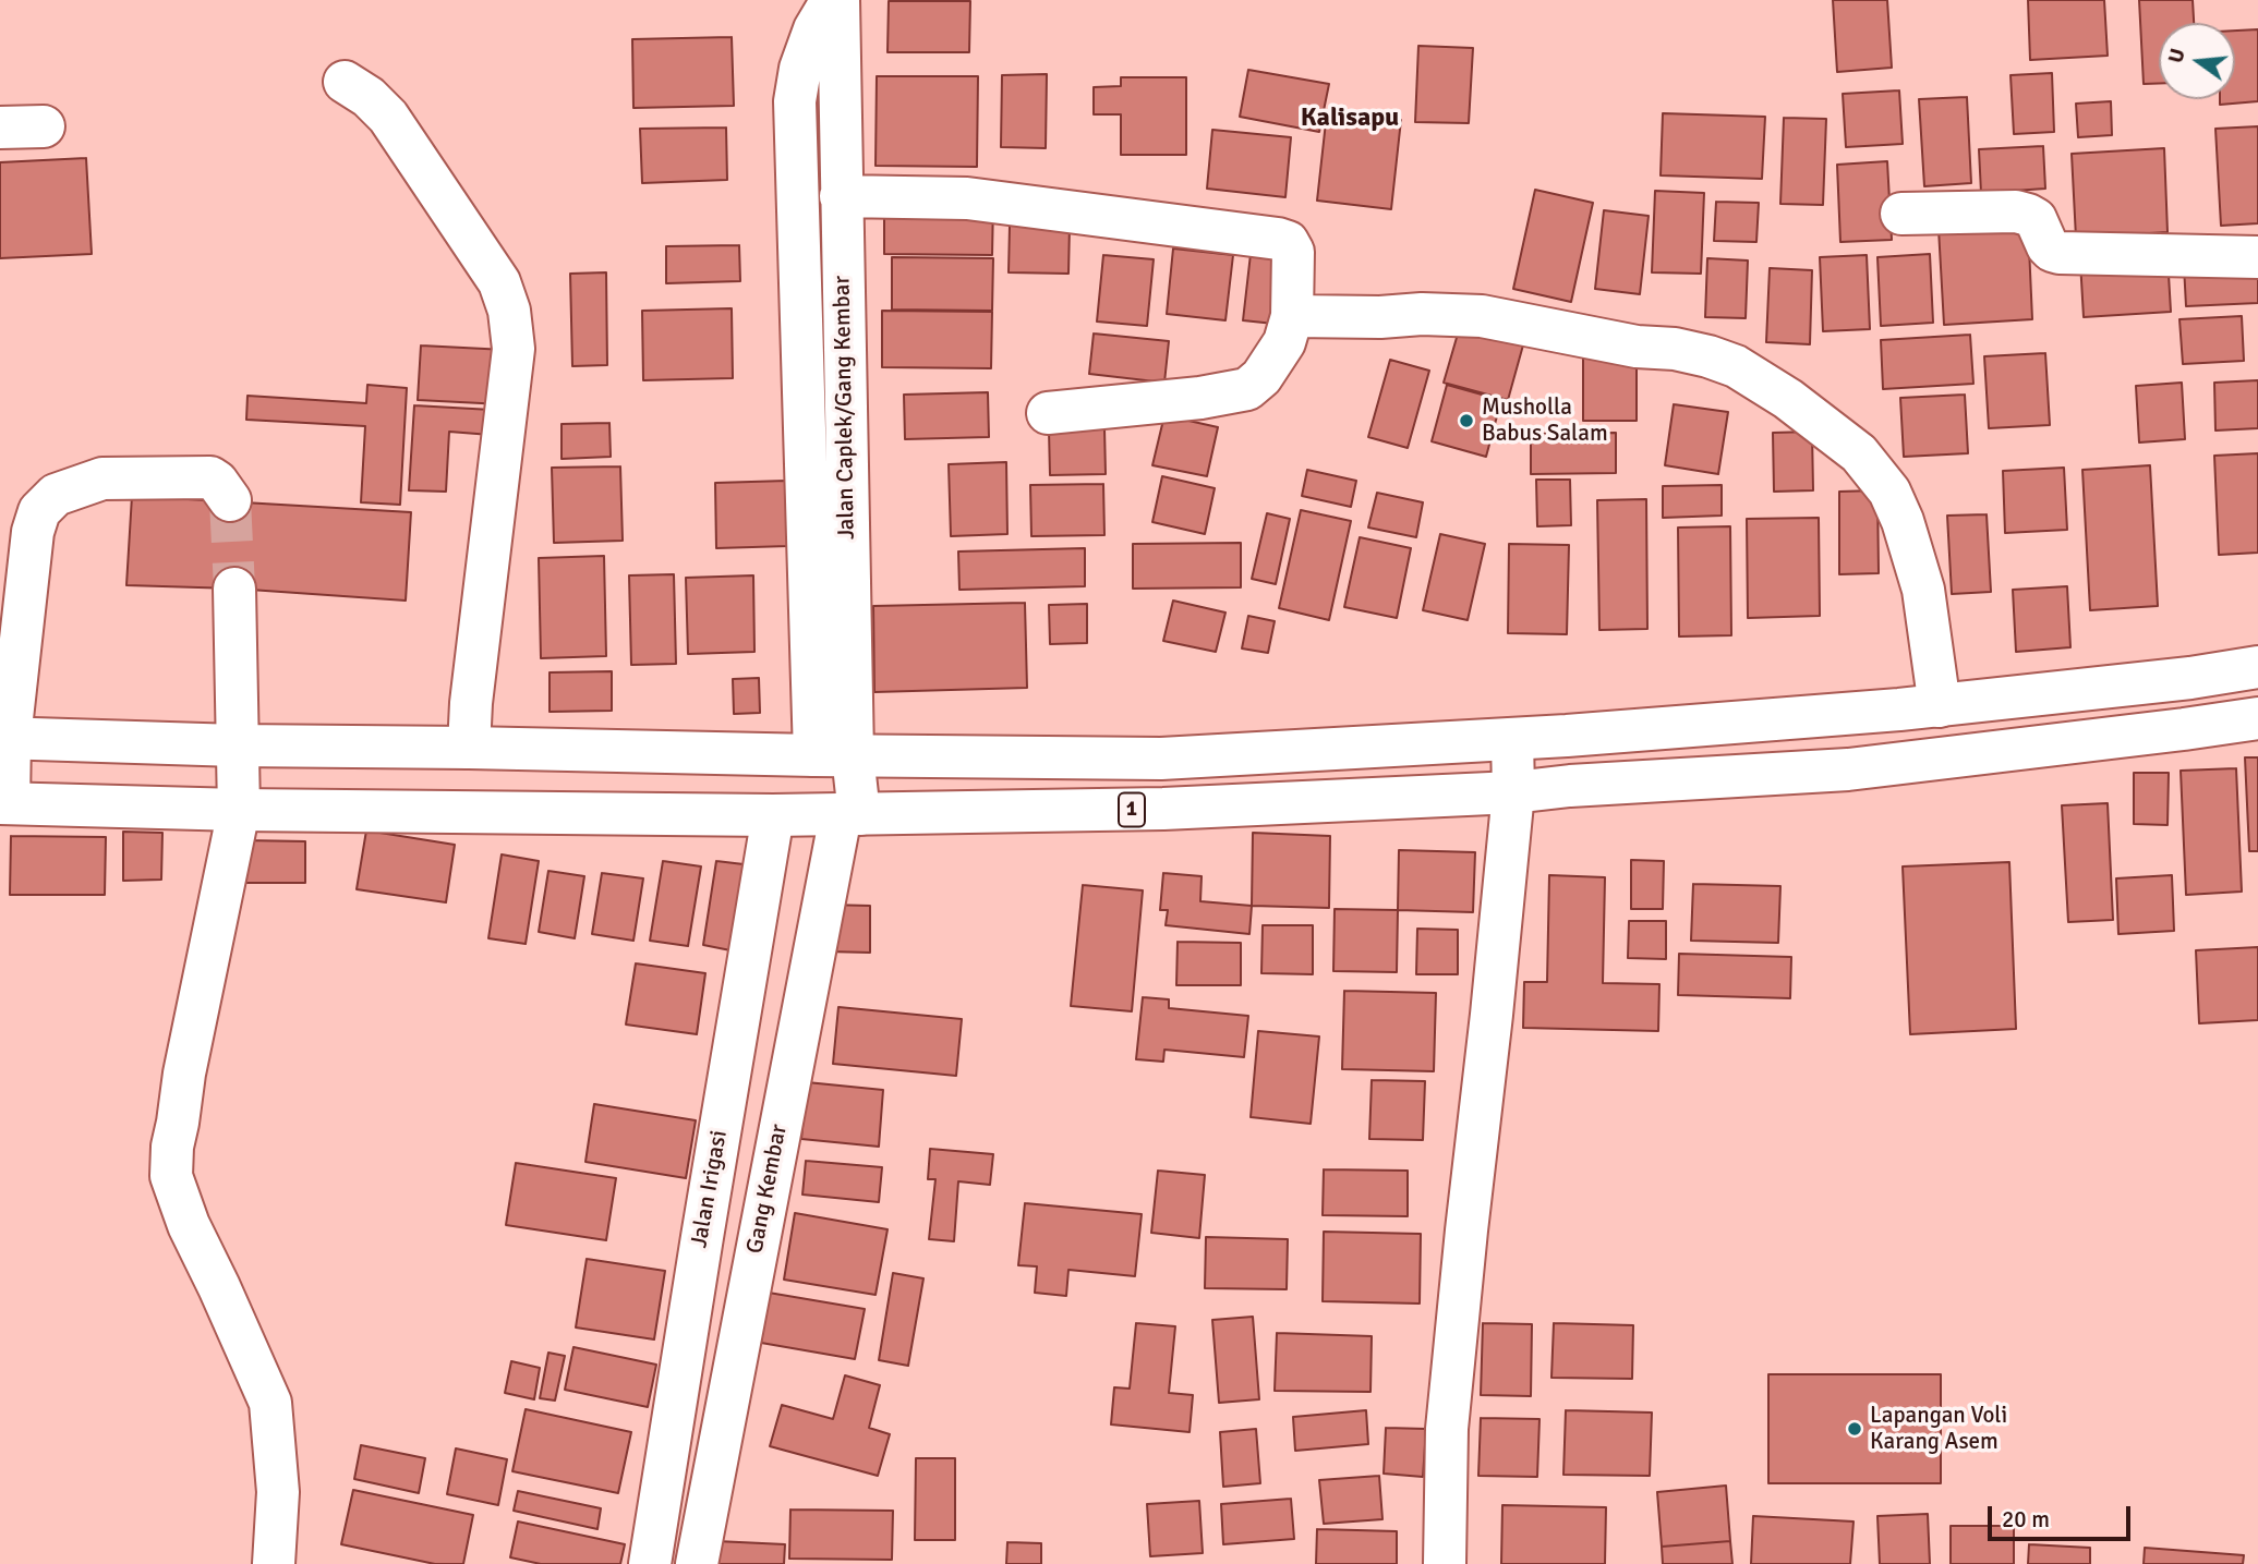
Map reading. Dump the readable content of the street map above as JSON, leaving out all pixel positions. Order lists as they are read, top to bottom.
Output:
{
  "streets": {
    "main road": [
      "Jalan Caplek/Gang Kembar",
      "1",
      "Jalan Irigasi",
      "Gang Kembar"
    ]
  },
  "crossings": [
    ["Jalan Caplek/Gang Kembar", "1"],
    ["Jalan Caplek/Gang Kembar", "Gang Kembar"],
    ["1", "Jalan Irigasi"],
    ["1", "Gang Kembar"]
  ],
  "districts": ["Kalisapu"],
  "places": ["Musholla Babus Salam", "Lapangan Voli Karang Asem"],
  "scale_bar": "20 m",
  "north": "left"
}
